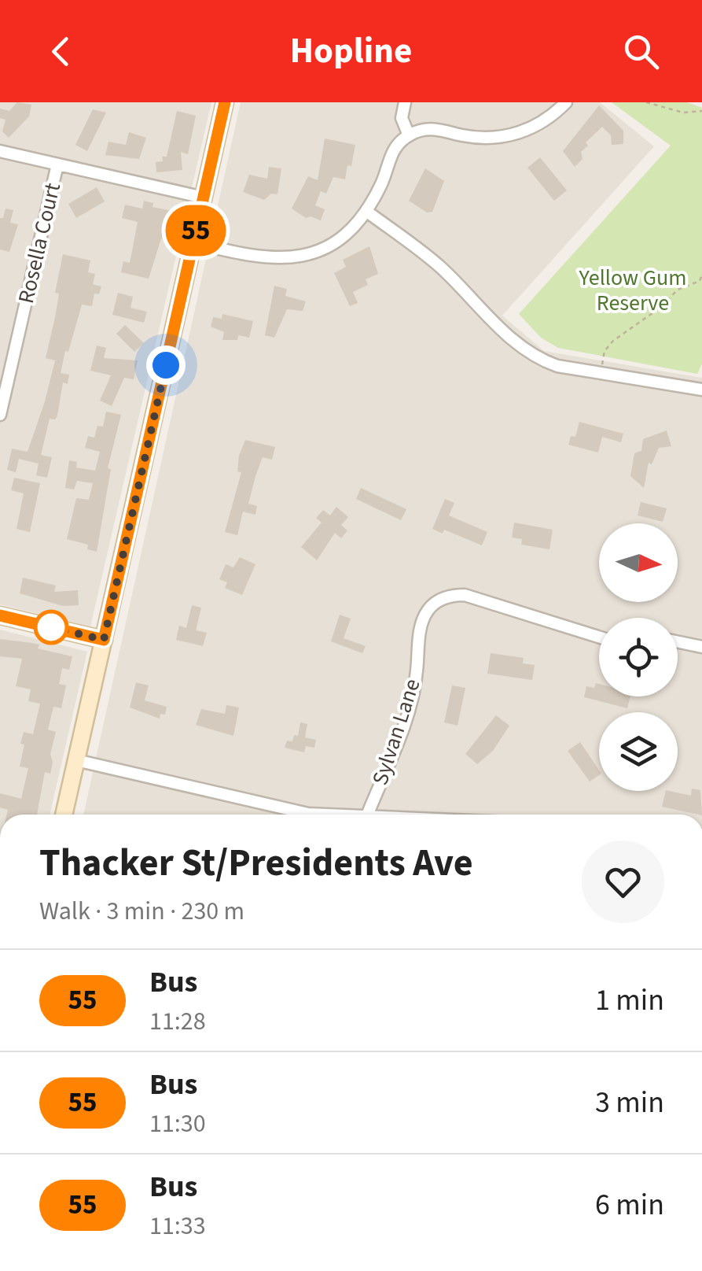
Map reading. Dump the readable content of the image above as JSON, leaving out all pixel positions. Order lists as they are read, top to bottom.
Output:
{
  "streets": {
    "street": ["Rosella Court", "Sylvan Lane"]
  },
  "parks": ["Yellow Gum Reserve"],
  "lines": ["bus line 55"],
  "north": "right",
  "page": {
    "header": "Hopline",
    "on_map": "55",
    "heading": ["Thacker St/Presidents Ave", "Walk · 3 min · 230 m"],
    "list": [
      {
        "mark": "55",
        "name": "Bus",
        "note": "11:28",
        "value": "1 min"
      },
      {
        "mark": "55",
        "name": "Bus",
        "note": "11:30",
        "value": "3 min"
      },
      {
        "mark": "55",
        "name": "Bus",
        "note": "11:33",
        "value": "6 min"
      }
    ]
  }
}
